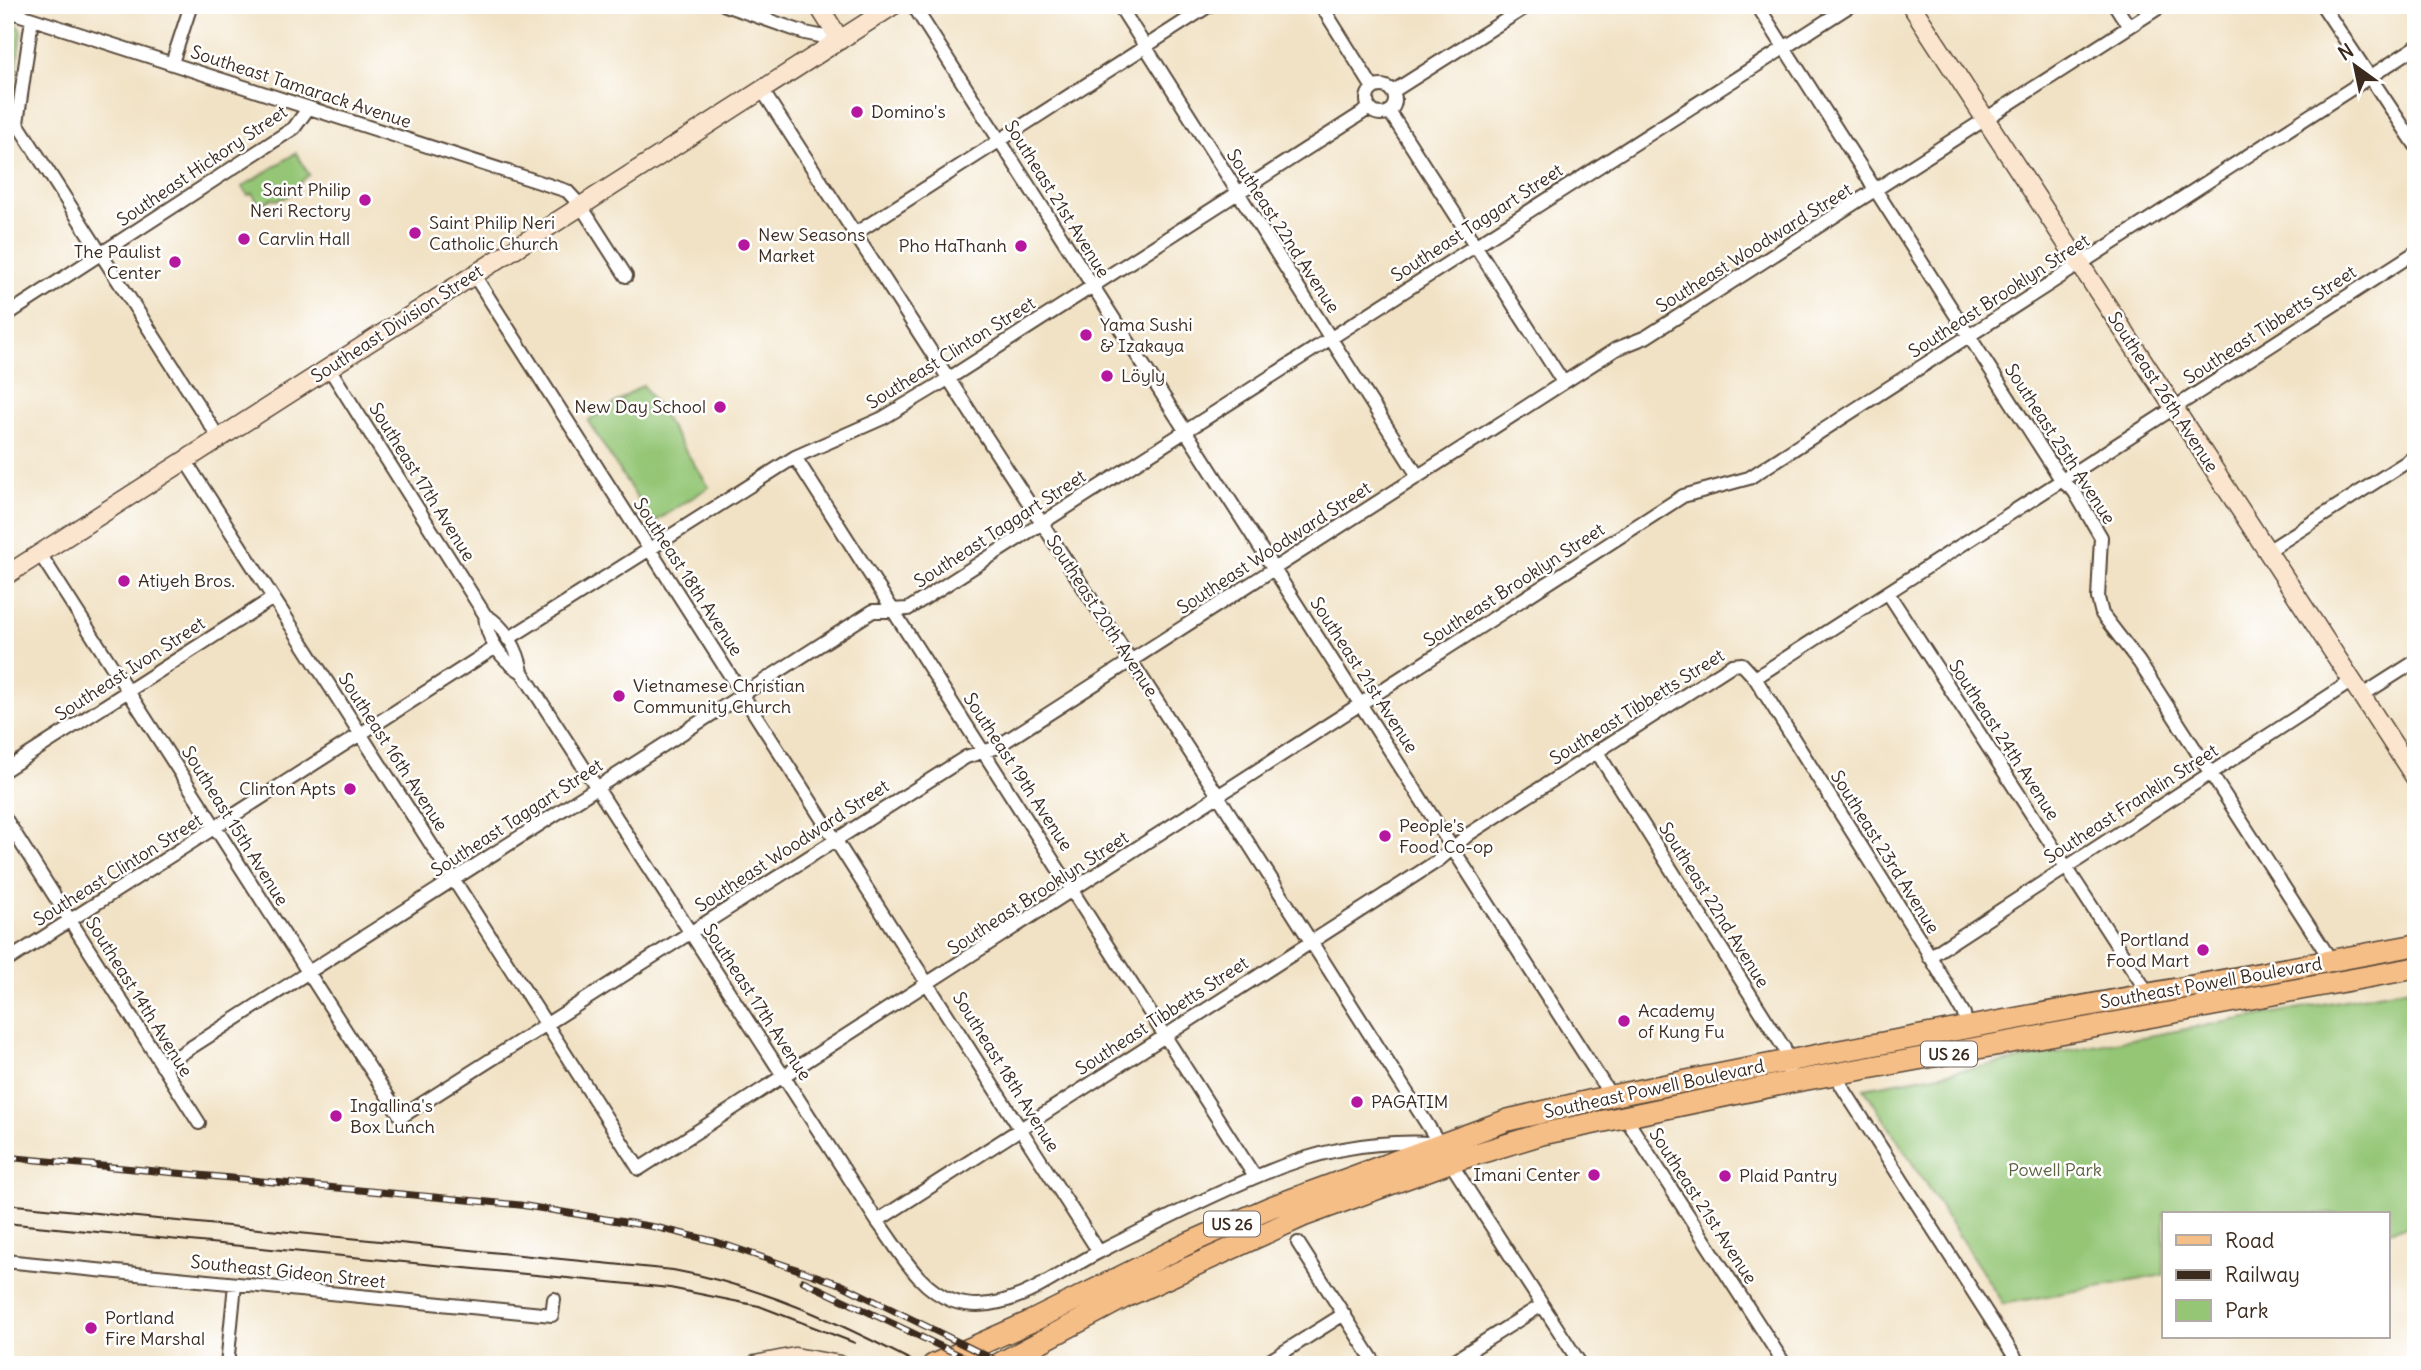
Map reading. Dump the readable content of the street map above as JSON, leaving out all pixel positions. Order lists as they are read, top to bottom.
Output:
{
  "streets": {
    "main road": [
      "Southeast Division Street",
      "Southeast 26th Avenue",
      "Southeast Powell Boulevard",
      "US 26"
    ],
    "street": [
      "Southeast Tamarack Avenue",
      "Southeast Hickory Street",
      "Southeast 21st Avenue",
      "Southeast Taggart Street",
      "Southeast 22nd Avenue",
      "Southeast Woodward Street",
      "Southeast Brooklyn Street",
      "Southeast Tibbetts Street",
      "Southeast Clinton Street",
      "Southeast 25th Avenue",
      "Southeast 17th Avenue",
      "Southeast 18th Avenue",
      "Southeast 20th Avenue",
      "Southeast Ivon Street",
      "Southeast 24th Avenue",
      "Southeast 16th Avenue",
      "Southeast 19th Avenue",
      "Southeast Franklin Street",
      "Southeast 15th Avenue",
      "Southeast 23rd Avenue",
      "Southeast 14th Avenue",
      "Southeast Gideon Street"
    ]
  },
  "crossings": [
    ["Southeast Tamarack Avenue", "Southeast Hickory Street"],
    ["Southeast Tamarack Avenue", "Southeast Division Street"],
    ["Southeast 21st Avenue", "Southeast Taggart Street"],
    ["Southeast 21st Avenue", "Southeast Woodward Street"],
    ["Southeast 21st Avenue", "Southeast Brooklyn Street"],
    ["Southeast 21st Avenue", "Southeast Tibbetts Street"],
    ["Southeast 21st Avenue", "Southeast Clinton Street"],
    ["Southeast 21st Avenue", "Southeast Powell Boulevard"],
    ["Southeast Taggart Street", "Southeast 22nd Avenue"],
    ["Southeast Taggart Street", "Southeast 25th Avenue"],
    ["Southeast Taggart Street", "Southeast 17th Avenue"],
    ["Southeast Taggart Street", "Southeast 18th Avenue"],
    ["Southeast Taggart Street", "Southeast 20th Avenue"],
    ["Southeast Taggart Street", "Southeast 16th Avenue"],
    ["Southeast Taggart Street", "Southeast 19th Avenue"],
    ["Southeast Taggart Street", "Southeast 15th Avenue"],
    ["Southeast Taggart Street", "Southeast 14th Avenue"],
    ["Southeast 22nd Avenue", "Southeast Woodward Street"],
    ["Southeast 22nd Avenue", "Southeast Tibbetts Street"],
    ["Southeast 22nd Avenue", "Southeast Clinton Street"],
    ["Southeast 22nd Avenue", "Southeast Powell Boulevard"],
    ["Southeast Woodward Street", "Southeast 26th Avenue"],
    ["Southeast Woodward Street", "Southeast 25th Avenue"],
    ["Southeast Woodward Street", "Southeast 17th Avenue"],
    ["Southeast Woodward Street", "Southeast 18th Avenue"],
    ["Southeast Woodward Street", "Southeast 20th Avenue"],
    ["Southeast Woodward Street", "Southeast 16th Avenue"],
    ["Southeast Woodward Street", "Southeast 19th Avenue"],
    ["Southeast Woodward Street", "Southeast 15th Avenue"],
    ["Southeast Brooklyn Street", "Southeast 26th Avenue"],
    ["Southeast Brooklyn Street", "Southeast 25th Avenue"],
    ["Southeast Brooklyn Street", "Southeast 17th Avenue"],
    ["Southeast Brooklyn Street", "Southeast 18th Avenue"],
    ["Southeast Brooklyn Street", "Southeast 20th Avenue"],
    ["Southeast Brooklyn Street", "Southeast 16th Avenue"],
    ["Southeast Brooklyn Street", "Southeast 19th Avenue"],
    ["Southeast Division Street", "Southeast 17th Avenue"],
    ["Southeast Division Street", "Southeast 18th Avenue"],
    ["Southeast Division Street", "Southeast 20th Avenue"],
    ["Southeast Division Street", "Southeast 16th Avenue"],
    ["Southeast Division Street", "Southeast 15th Avenue"],
    ["Southeast Tibbetts Street", "Southeast 26th Avenue"],
    ["Southeast Tibbetts Street", "Southeast 25th Avenue"],
    ["Southeast Tibbetts Street", "Southeast 17th Avenue"],
    ["Southeast Tibbetts Street", "Southeast 18th Avenue"],
    ["Southeast Tibbetts Street", "Southeast 20th Avenue"],
    ["Southeast Tibbetts Street", "Southeast 24th Avenue"],
    ["Southeast Tibbetts Street", "Southeast 19th Avenue"],
    ["Southeast Tibbetts Street", "Southeast 23rd Avenue"],
    ["Southeast Clinton Street", "Southeast 17th Avenue"],
    ["Southeast Clinton Street", "Southeast 18th Avenue"],
    ["Southeast Clinton Street", "Southeast 20th Avenue"],
    ["Southeast Clinton Street", "Southeast 16th Avenue"],
    ["Southeast Clinton Street", "Southeast 19th Avenue"],
    ["Southeast Clinton Street", "Southeast 15th Avenue"],
    ["Southeast Clinton Street", "Southeast 14th Avenue"],
    ["Southeast 26th Avenue", "Southeast Franklin Street"],
    ["Southeast 25th Avenue", "Southeast Franklin Street"],
    ["Southeast 25th Avenue", "Southeast Powell Boulevard"],
    ["Southeast 17th Avenue", "Southeast 18th Avenue"],
    ["Southeast 20th Avenue", "Southeast Powell Boulevard"],
    ["Southeast Ivon Street", "Southeast 16th Avenue"],
    ["Southeast Ivon Street", "Southeast 15th Avenue"],
    ["Southeast 24th Avenue", "Southeast Franklin Street"],
    ["Southeast 24th Avenue", "Southeast Powell Boulevard"],
    ["Southeast Franklin Street", "Southeast 23rd Avenue"],
    ["Southeast 23rd Avenue", "Southeast Powell Boulevard"]
  ],
  "parks": ["Powell Park"],
  "places": [
    "Domino's",
    "Saint Philip Neri Rectory",
    "Saint Philip Neri Catholic Church",
    "Carvlin Hall",
    "New Seasons Market",
    "Pho HaThanh",
    "The Paulist Center",
    "Yama Sushi & Izakaya",
    "Löyly",
    "New Day School",
    "Atiyeh Bros.",
    "Vietnamese Christian Community Church",
    "Clinton Apts",
    "People's Food Co-op",
    "Portland Food Mart",
    "Academy of Kung Fu",
    "PAGATIM",
    "Ingallina's Box Lunch",
    "Imani Center",
    "Plaid Pantry",
    "Portland Fire Marshal"
  ],
  "legend": ["Road", "Railway", "Park"],
  "north": "top left"
}
